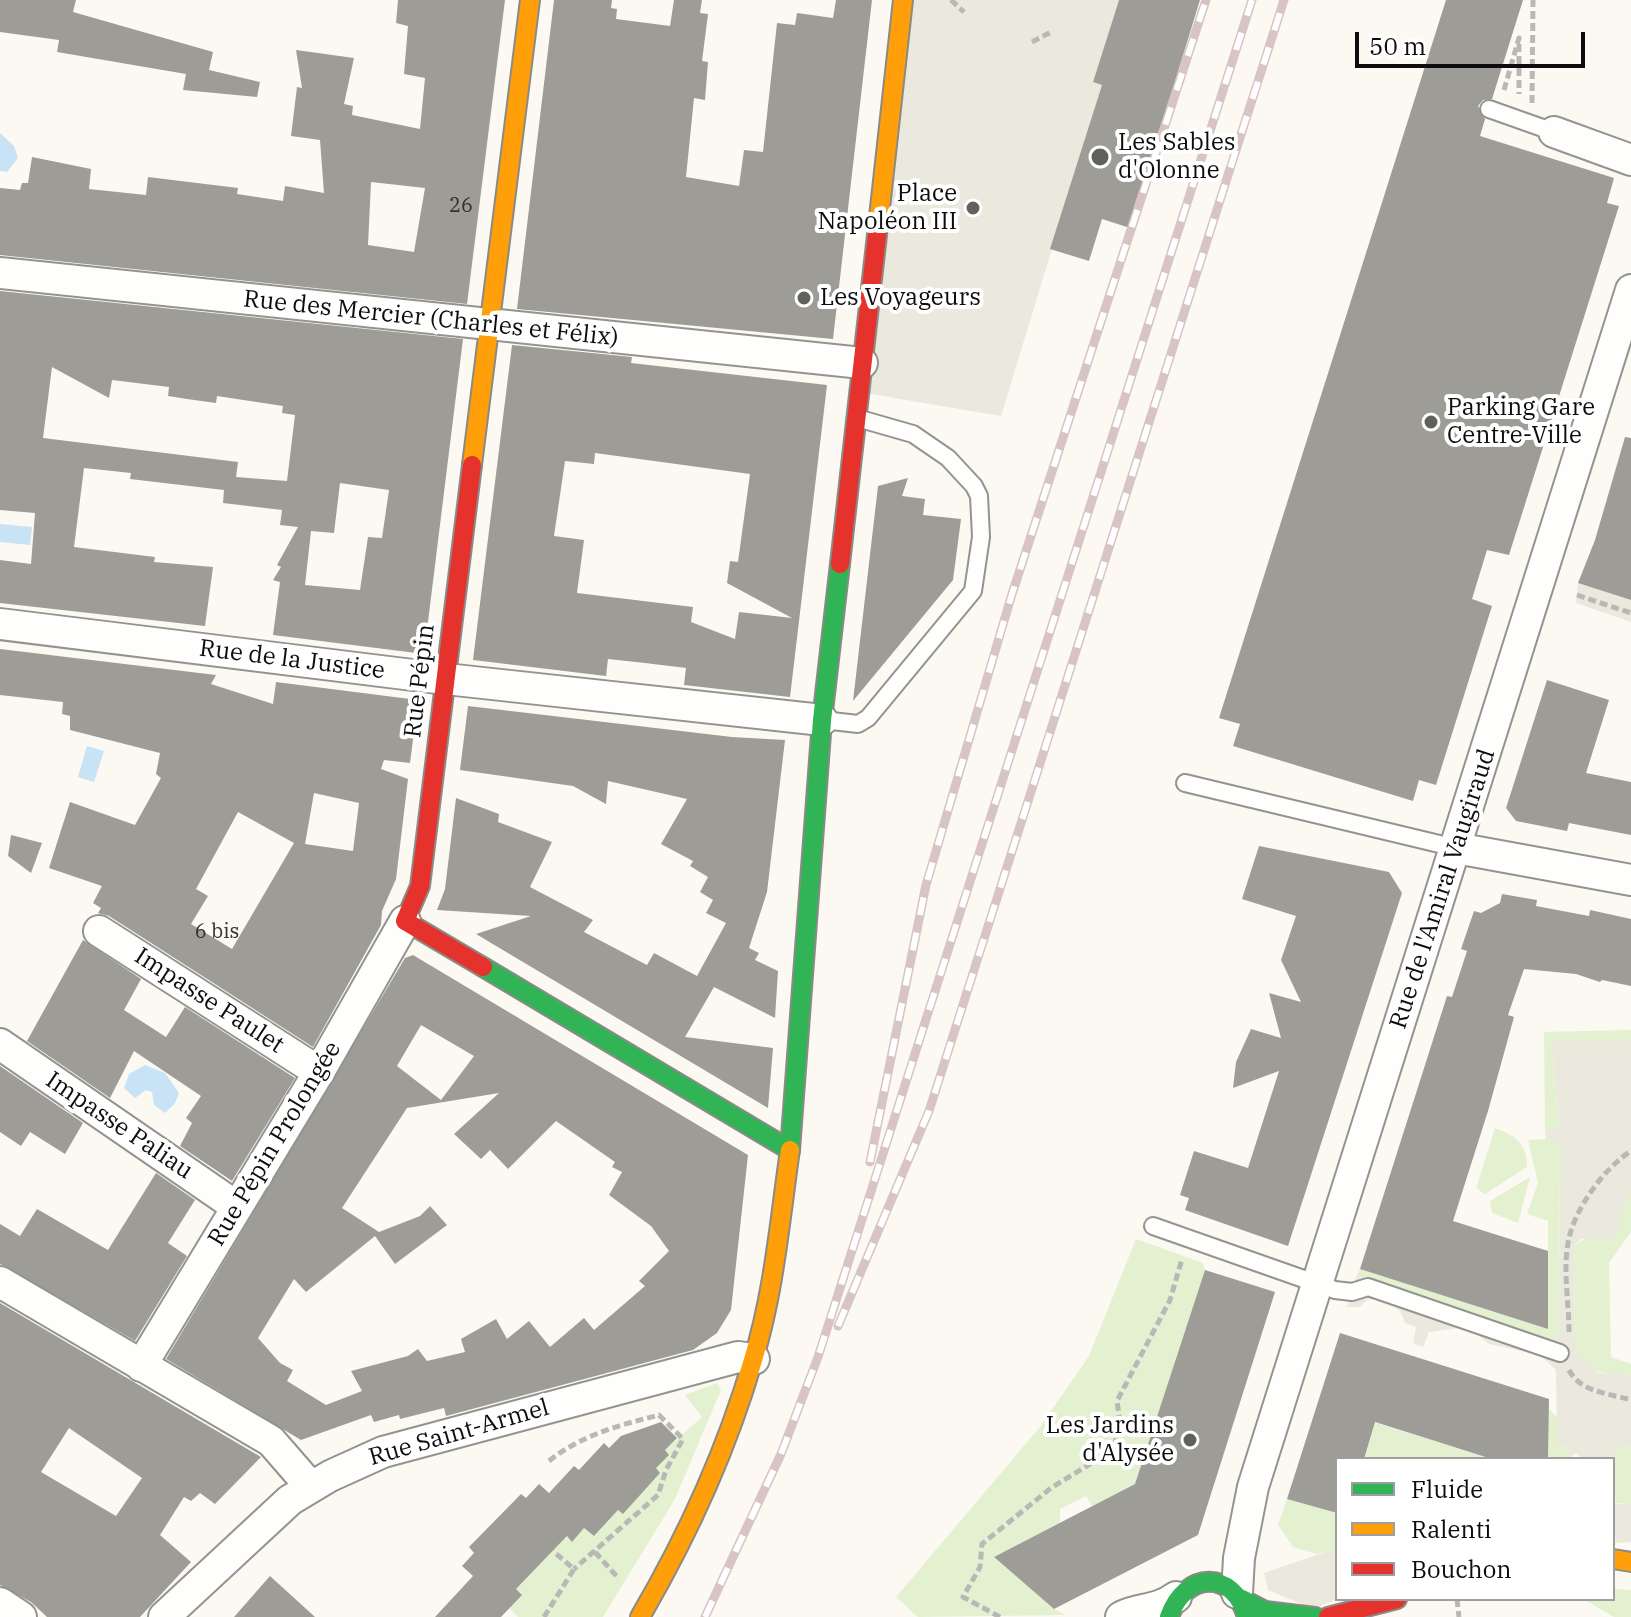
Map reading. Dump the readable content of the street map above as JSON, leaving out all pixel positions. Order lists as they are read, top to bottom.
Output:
{
  "streets": {
    "street": [
      "Rue des Mercier (Charles et Félix)",
      "Rue de la Justice",
      "Rue Pépin",
      "Rue de l'Amiral Vaugiraud",
      "Impasse Paulet",
      "Impasse Paliau",
      "Rue Pépin Prolongée",
      "Rue Saint-Armel"
    ]
  },
  "crossings": [
    ["Rue des Mercier (Charles et Félix)", "Rue Pépin"],
    ["Rue de la Justice", "Rue Pépin"],
    ["Rue Pépin", "Rue Pépin Prolongée"],
    ["Impasse Paulet", "Rue Pépin Prolongée"],
    ["Impasse Paliau", "Rue Pépin Prolongée"]
  ],
  "places": [
    "Les Sables d'Olonne",
    "Place Napoléon III",
    "Les Voyageurs",
    "Parking Gare Centre-Ville",
    "Les Jardins d'Alysée"
  ],
  "house_numbers": ["26", "6 bis"],
  "legend": ["Fluide", "Ralenti", "Bouchon"],
  "scale_bar": "50 m"
}
